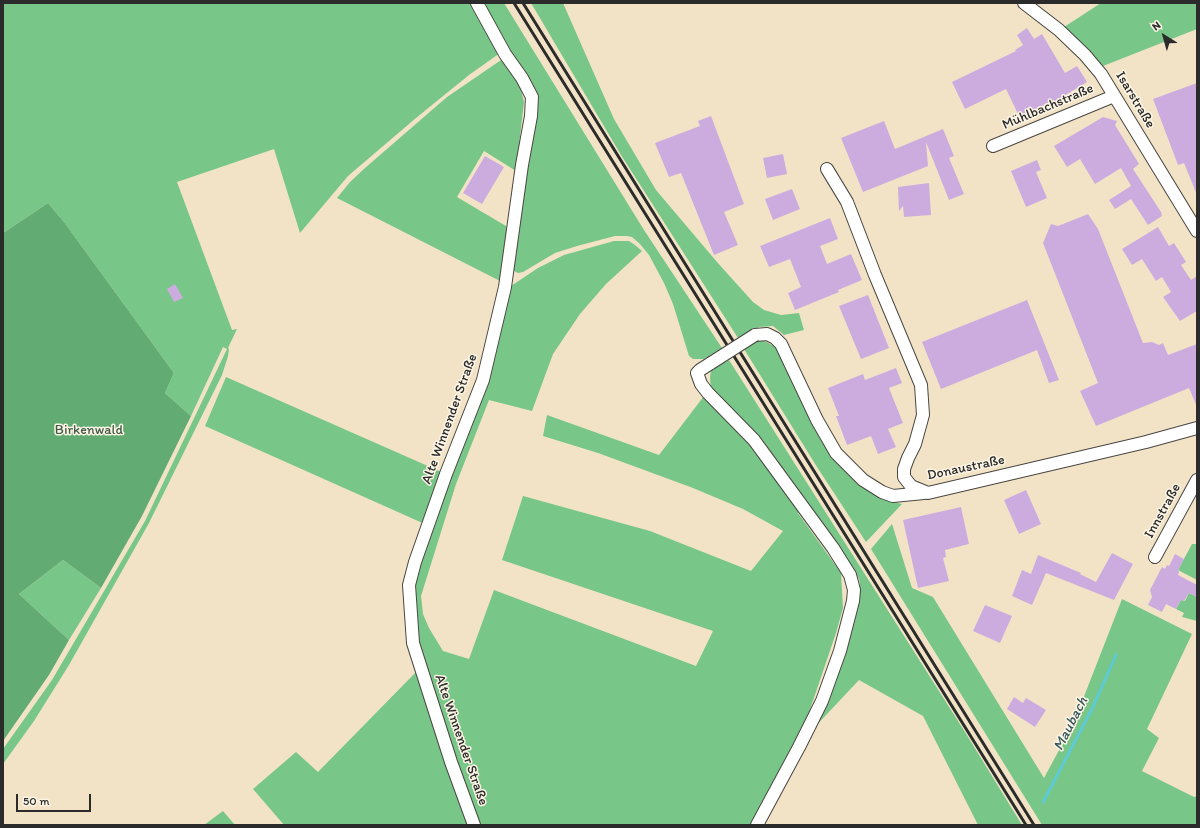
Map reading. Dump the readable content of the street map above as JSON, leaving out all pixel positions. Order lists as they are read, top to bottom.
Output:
{
  "streets": {
    "street": [
      "Isarstraße",
      "Mühlbachstraße",
      "Alte Winnender Straße",
      "Donaustraße",
      "Innstraße"
    ]
  },
  "crossings": [
    ["Isarstraße", "Mühlbachstraße"]
  ],
  "water": ["Maubach"],
  "parks": ["Birkenwald"],
  "scale_bar": "50 m",
  "north": "top left"
}
